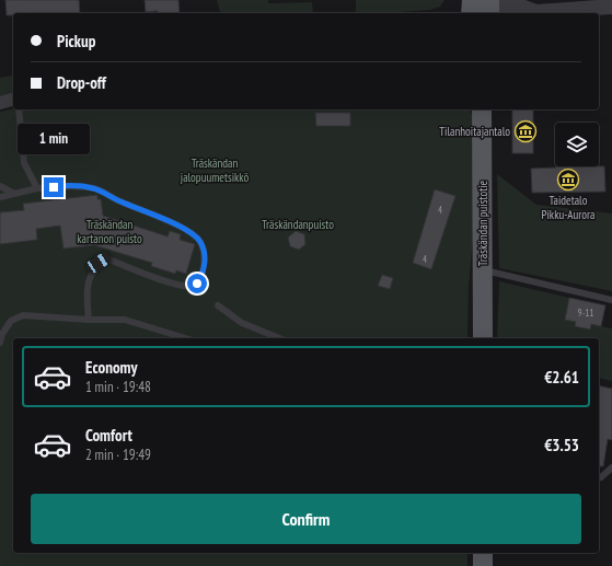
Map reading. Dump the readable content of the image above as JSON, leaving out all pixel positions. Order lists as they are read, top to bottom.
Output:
{
  "streets": {
    "main road": ["Träskändan puistotie"]
  },
  "parks": ["Träskändan jalopuumetsikkö", "Träskändan kartanon puisto", "Träskändanpuisto"],
  "places": {
    "museum": ["Tilanhoitajantalo", "Taidetalo Pikku-Aurora"]
  },
  "house_numbers": ["4", "4", "9-11"],
  "page": {
    "banner": ["Pickup", "Drop-off"],
    "bubble": "1 min",
    "list": [
      {
        "name": "Economy",
        "note": "1 min · 19:48",
        "value": "€2.61"
      },
      {
        "name": "Comfort",
        "note": "2 min · 19:49",
        "value": "€3.53"
      }
    ],
    "buttons": "Confirm"
  }
}
